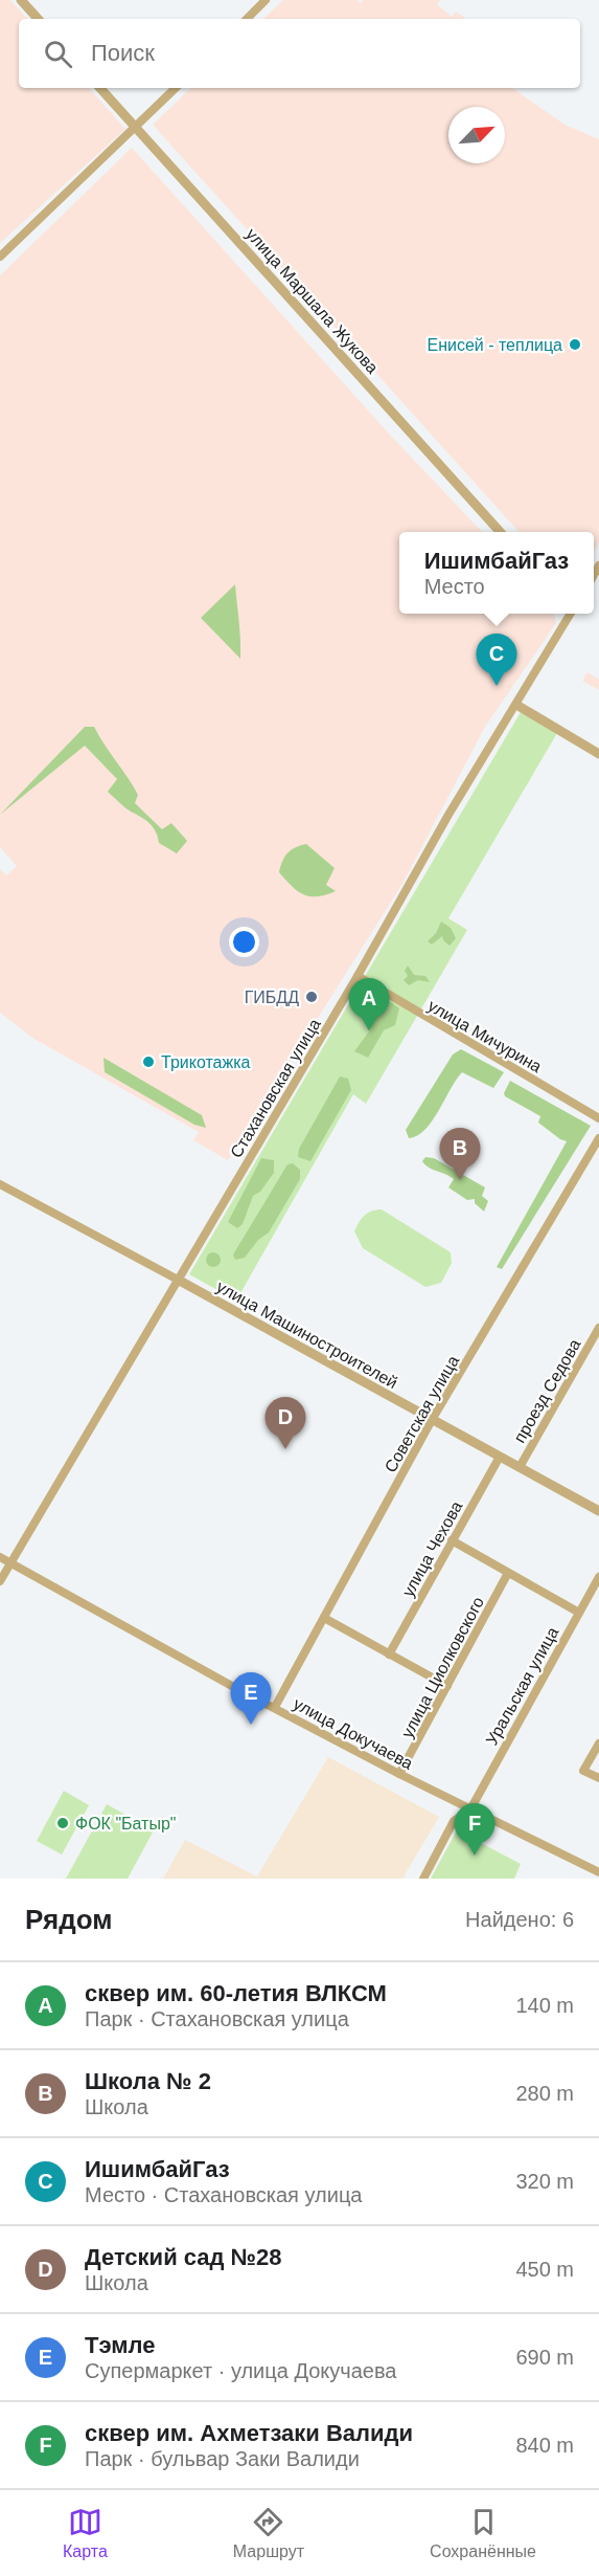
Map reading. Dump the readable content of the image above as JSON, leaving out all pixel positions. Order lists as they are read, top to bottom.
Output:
{
  "streets": {
    "street": [
      "улица Маршала Жукова",
      "улица Мичурина",
      "Стахановская улица",
      "улица Машиностроителей",
      "проезд Седова",
      "Советская улица",
      "улица Чехова",
      "улица Циолковского",
      "Уральская улица",
      "улица Докучаева"
    ]
  },
  "crossings": [
    ["улица Мичурина", "Стахановская улица"],
    ["Стахановская улица", "улица Машиностроителей"],
    ["Стахановская улица", "улица Докучаева"],
    ["улица Машиностроителей", "проезд Седова"],
    ["улица Машиностроителей", "Советская улица"],
    ["улица Машиностроителей", "улица Чехова"],
    ["Советская улица", "улица Докучаева"],
    ["улица Циолковского", "улица Докучаева"],
    ["Уральская улица", "улица Докучаева"]
  ],
  "places": [
    "Енисей - теплица",
    "ГИБДД",
    "Трикотажка",
    "ФОК \"Батыр\""
  ],
  "north": "top right",
  "page": {
    "search": "Поиск",
    "popup": ["ИшимбайГаз", "Место"],
    "pins": [
      "C",
      "A",
      "B",
      "D",
      "E",
      "F"
    ],
    "heading": ["Рядом", "Найдено: 6"],
    "list": [
      {
        "mark": "A",
        "name": "сквер им. 60-летия ВЛКСМ",
        "note": "Парк · Стахановская улица",
        "value": "140 m"
      },
      {
        "mark": "B",
        "name": "Школа № 2",
        "note": "Школа",
        "value": "280 m"
      },
      {
        "mark": "C",
        "name": "ИшимбайГаз",
        "note": "Место · Стахановская улица",
        "value": "320 m"
      },
      {
        "mark": "D",
        "name": "Детский сад №28",
        "note": "Школа",
        "value": "450 m"
      },
      {
        "mark": "E",
        "name": "Тэмле",
        "note": "Супермаркет · улица Докучаева",
        "value": "690 m"
      },
      {
        "mark": "F",
        "name": "сквер им. Ахметзаки Валиди",
        "note": "Парк · бульвар Заки Валиди",
        "value": "840 m"
      }
    ],
    "nav": ["Карта", "Маршрут", "Сохранённые"]
  }
}
